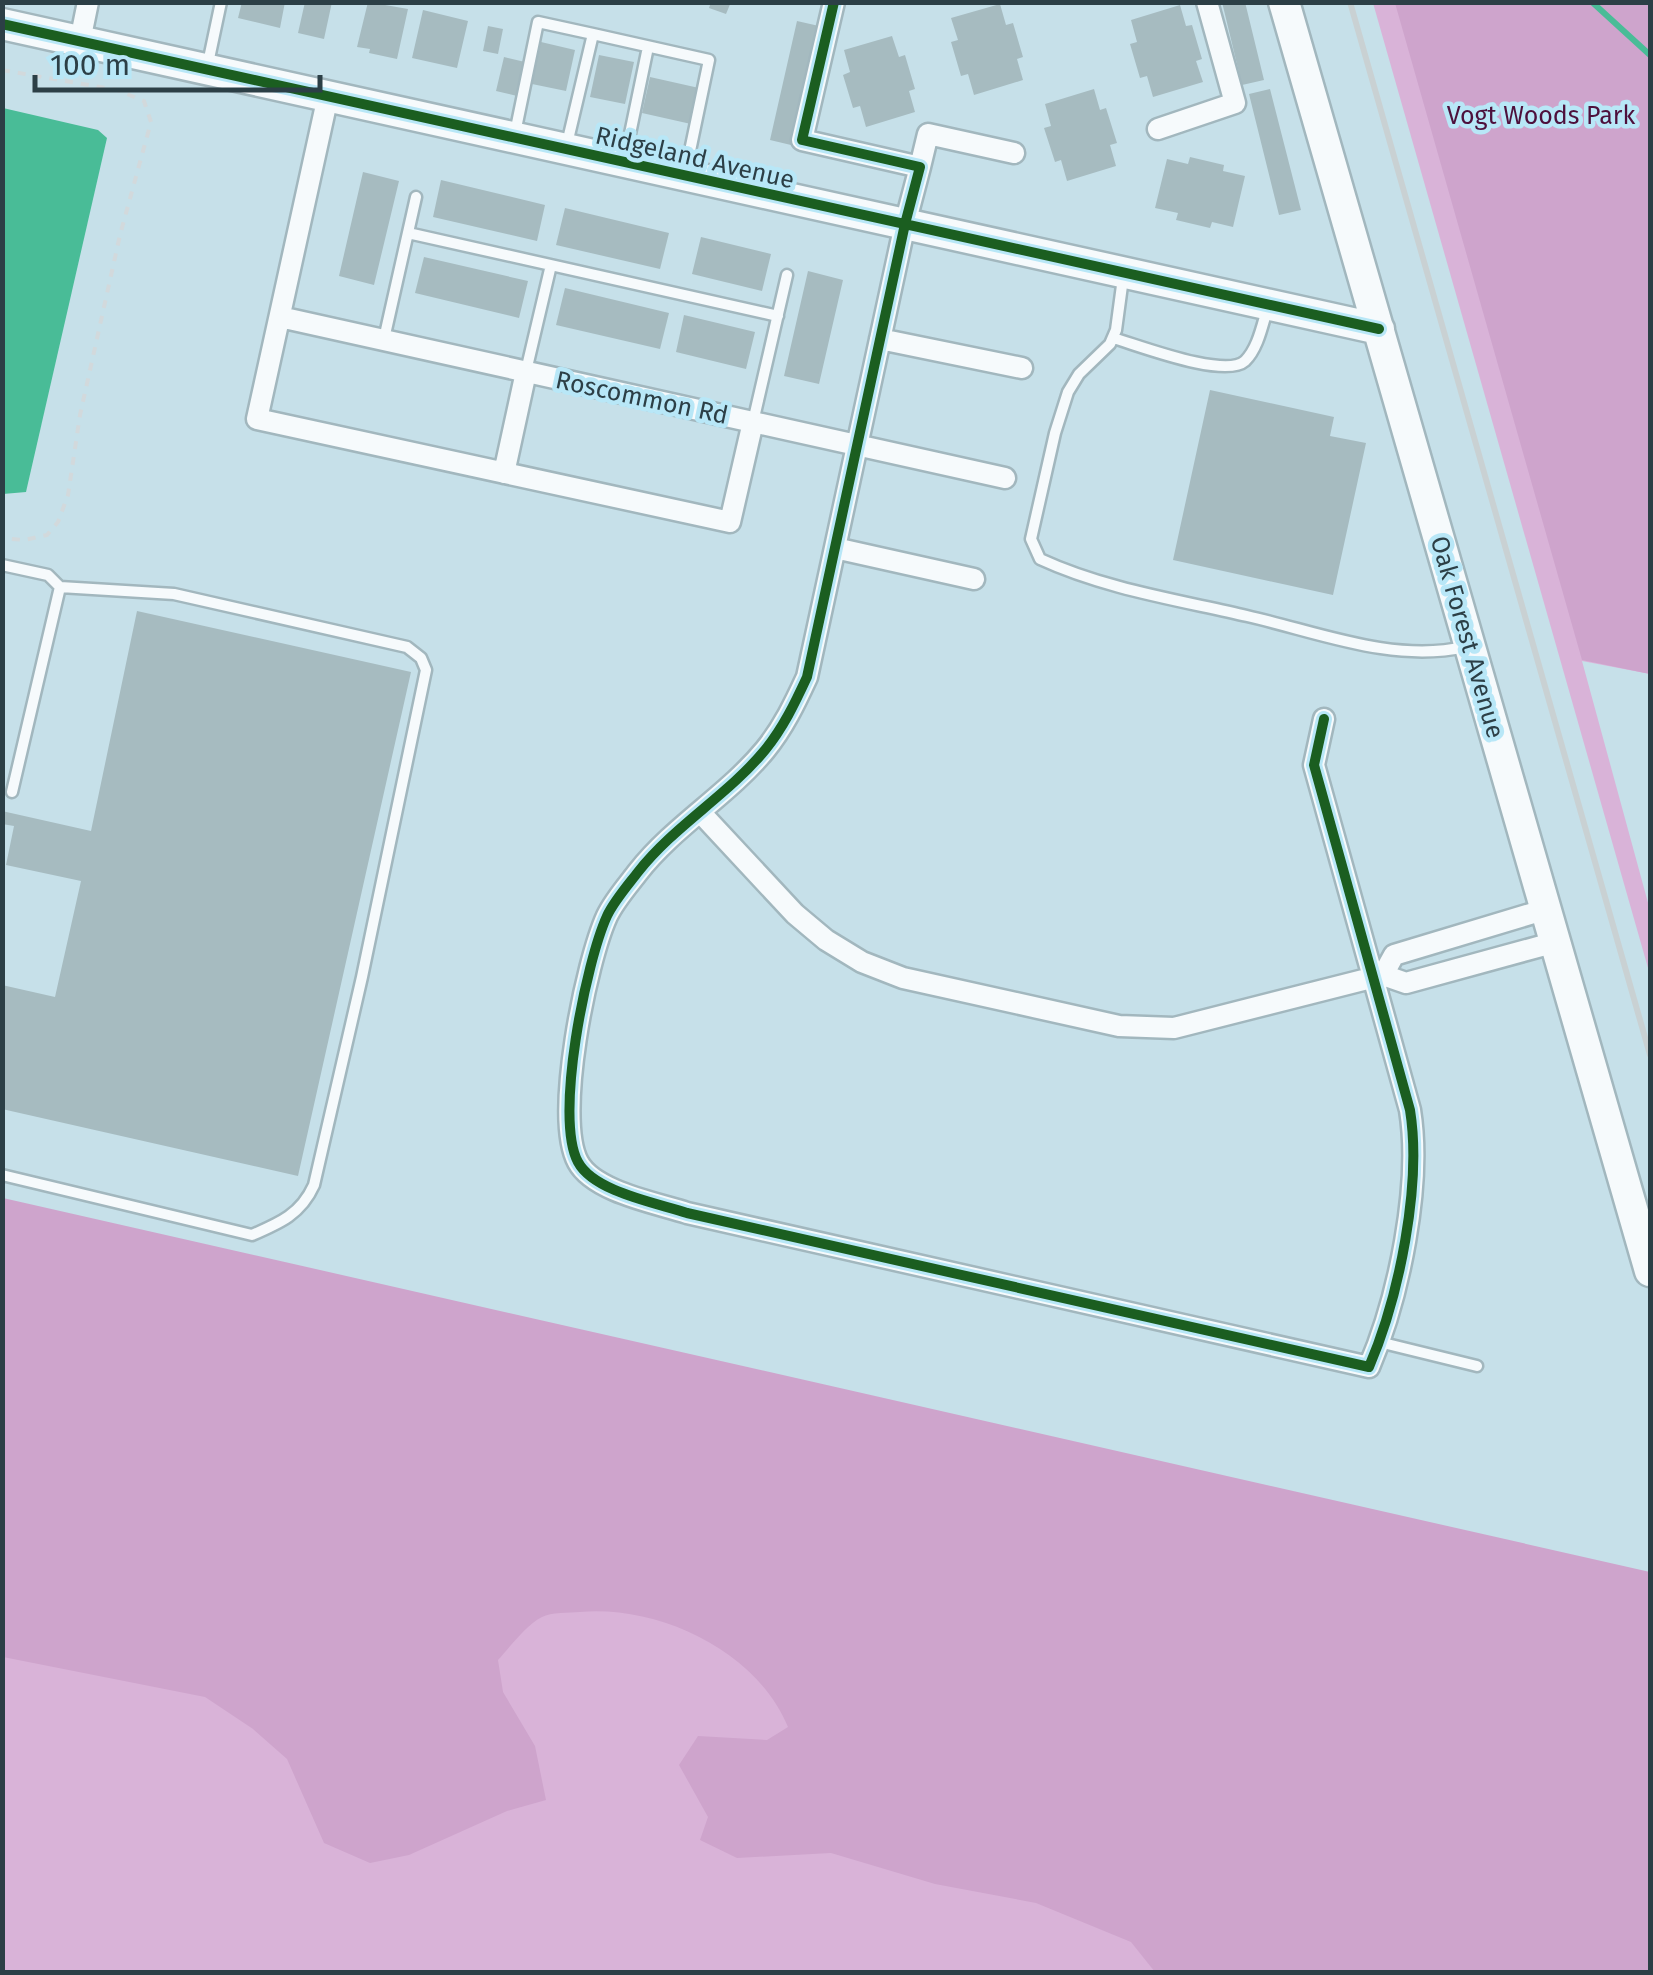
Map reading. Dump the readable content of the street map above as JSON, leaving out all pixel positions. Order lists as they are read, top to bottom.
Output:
{
  "streets": {
    "street": ["Ridgeland Avenue", "Roscommon Rd", "Oak Forest Avenue"]
  },
  "crossings": [
    ["Ridgeland Avenue", "Oak Forest Avenue"]
  ],
  "parks": ["Vogt Woods Park"],
  "scale_bar": "100 m"
}
